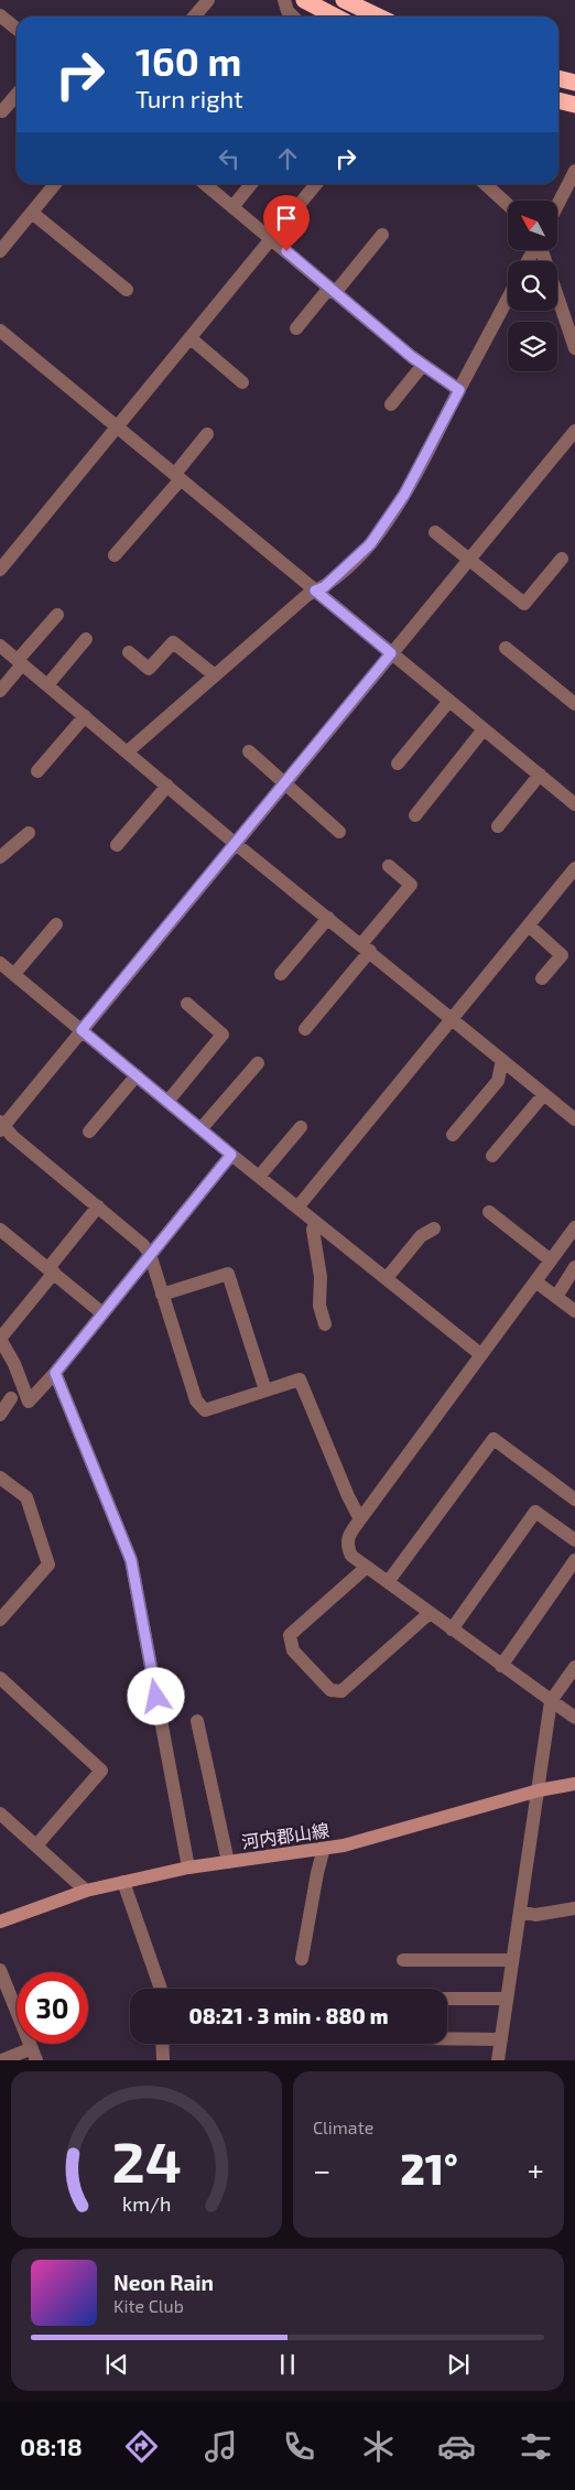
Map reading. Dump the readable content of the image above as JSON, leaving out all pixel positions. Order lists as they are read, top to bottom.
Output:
{
  "streets": {
    "main road": ["河内郡山線"]
  },
  "north": "top left",
  "page": {
    "turn": ["160 m", "Turn right"],
    "limit": "30",
    "trip": "08:21 · 3 min · 880 m",
    "tile": "Climate",
    "heat": ["−", "21°", "+"],
    "song": ["Neon Rain", "Kite Club"],
    "tabs": "08:18",
    "gauge": ["24", "km/h"]
  }
}
